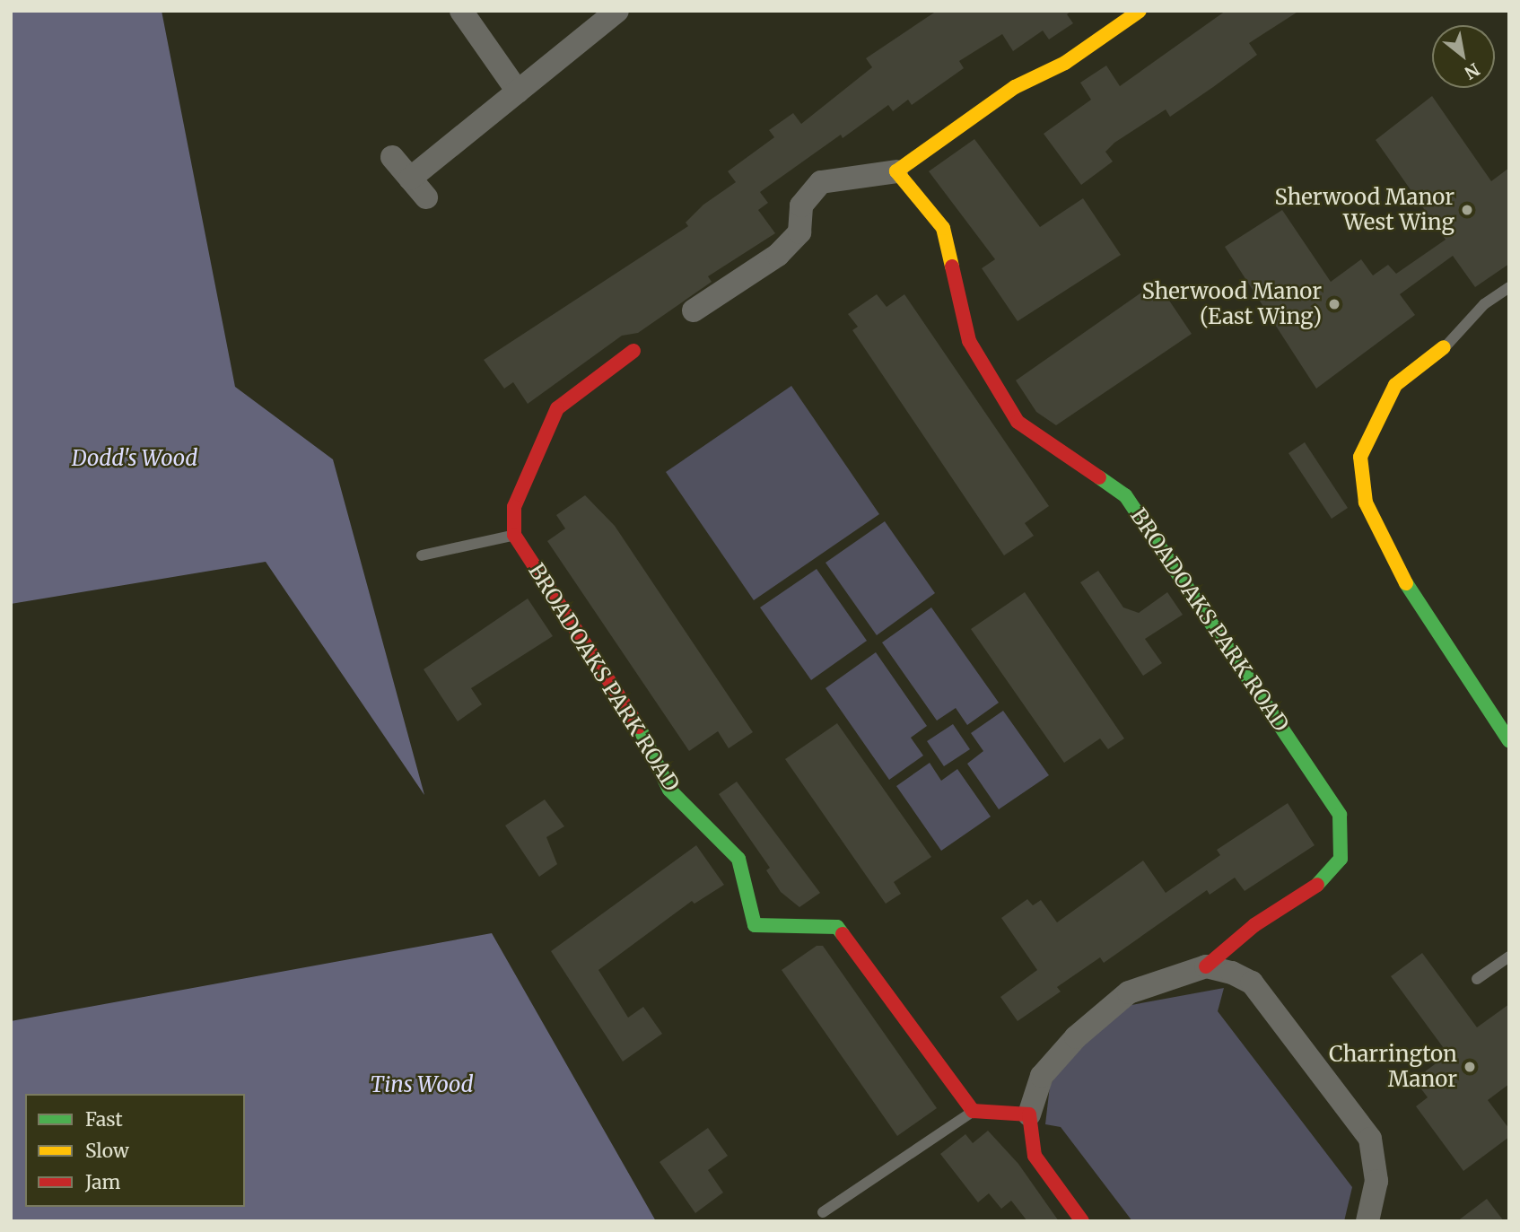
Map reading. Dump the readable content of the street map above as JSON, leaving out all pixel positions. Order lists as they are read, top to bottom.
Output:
{
  "streets": {
    "street": ["BROADOAKS PARK ROAD"]
  },
  "parks": ["Dodd's Wood", "Tins Wood"],
  "places": ["Sherwood Manor West Wing", "Sherwood Manor (East Wing)", "Charrington Manor"],
  "legend": ["Fast", "Slow", "Jam"],
  "north": "bottom right"
}
